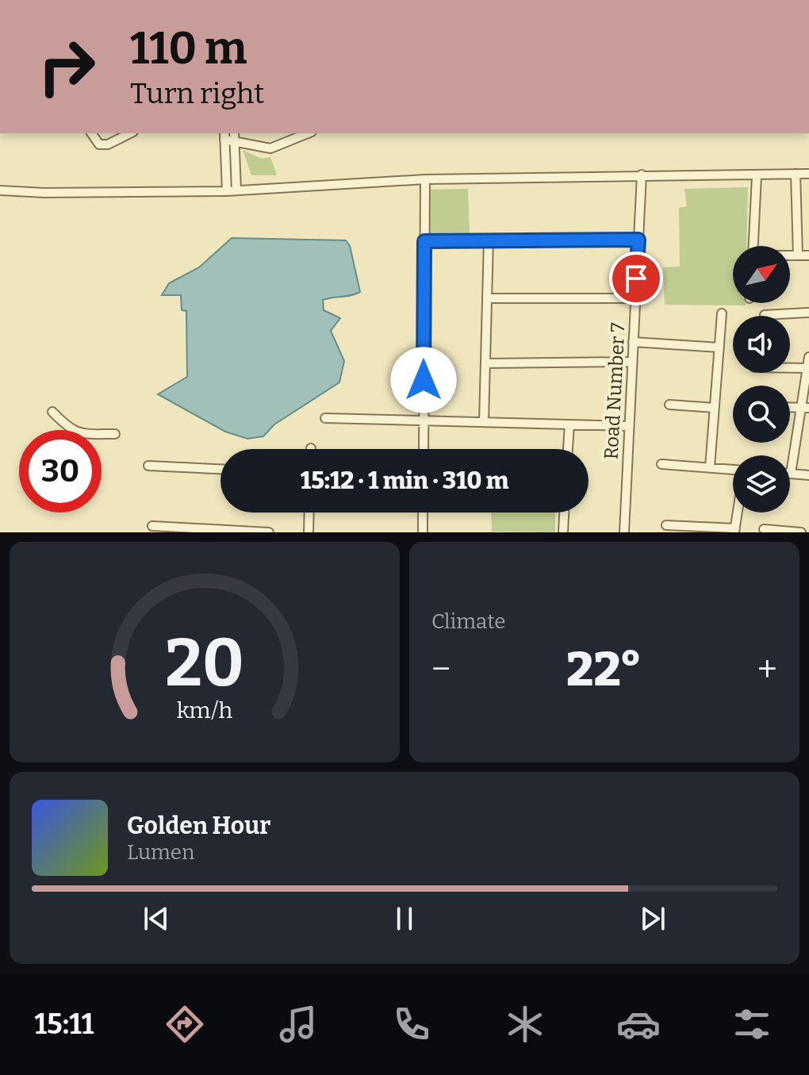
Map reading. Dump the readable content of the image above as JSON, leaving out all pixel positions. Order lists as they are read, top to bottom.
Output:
{
  "streets": {
    "street": ["Road Number 7"]
  },
  "north": "top right",
  "page": {
    "turn": ["110 m", "Turn right"],
    "limit": "30",
    "trip": "15:12 · 1 min · 310 m",
    "tile": "Climate",
    "heat": ["−", "22°", "+"],
    "song": ["Golden Hour", "Lumen"],
    "tabs": "15:11",
    "gauge": ["20", "km/h"]
  }
}
